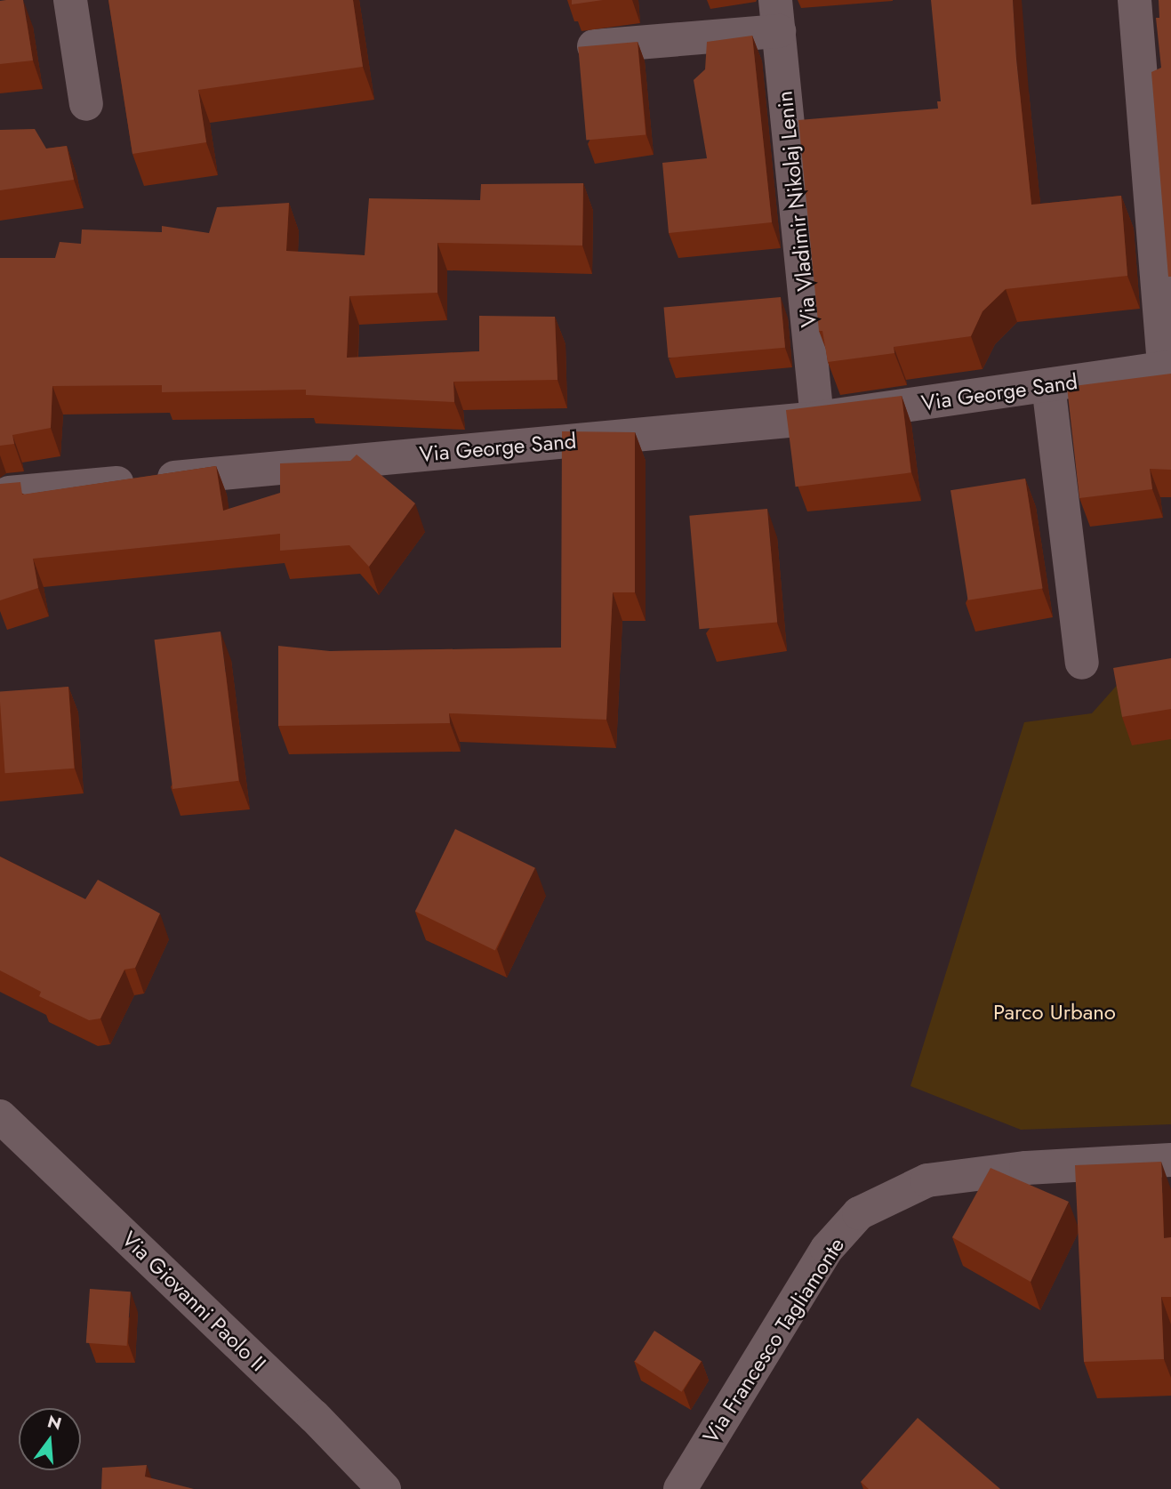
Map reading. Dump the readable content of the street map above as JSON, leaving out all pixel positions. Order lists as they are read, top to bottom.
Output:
{
  "streets": {
    "street": [
      "Via Vladimir Nikolaj Lenin",
      "Via George Sand",
      "Via Giovanni Paolo II",
      "Via Francesco Tagliamonte"
    ]
  },
  "crossings": [
    ["Via Vladimir Nikolaj Lenin", "Via George Sand"]
  ],
  "parks": ["Parco Urbano"],
  "north": "top"
}
